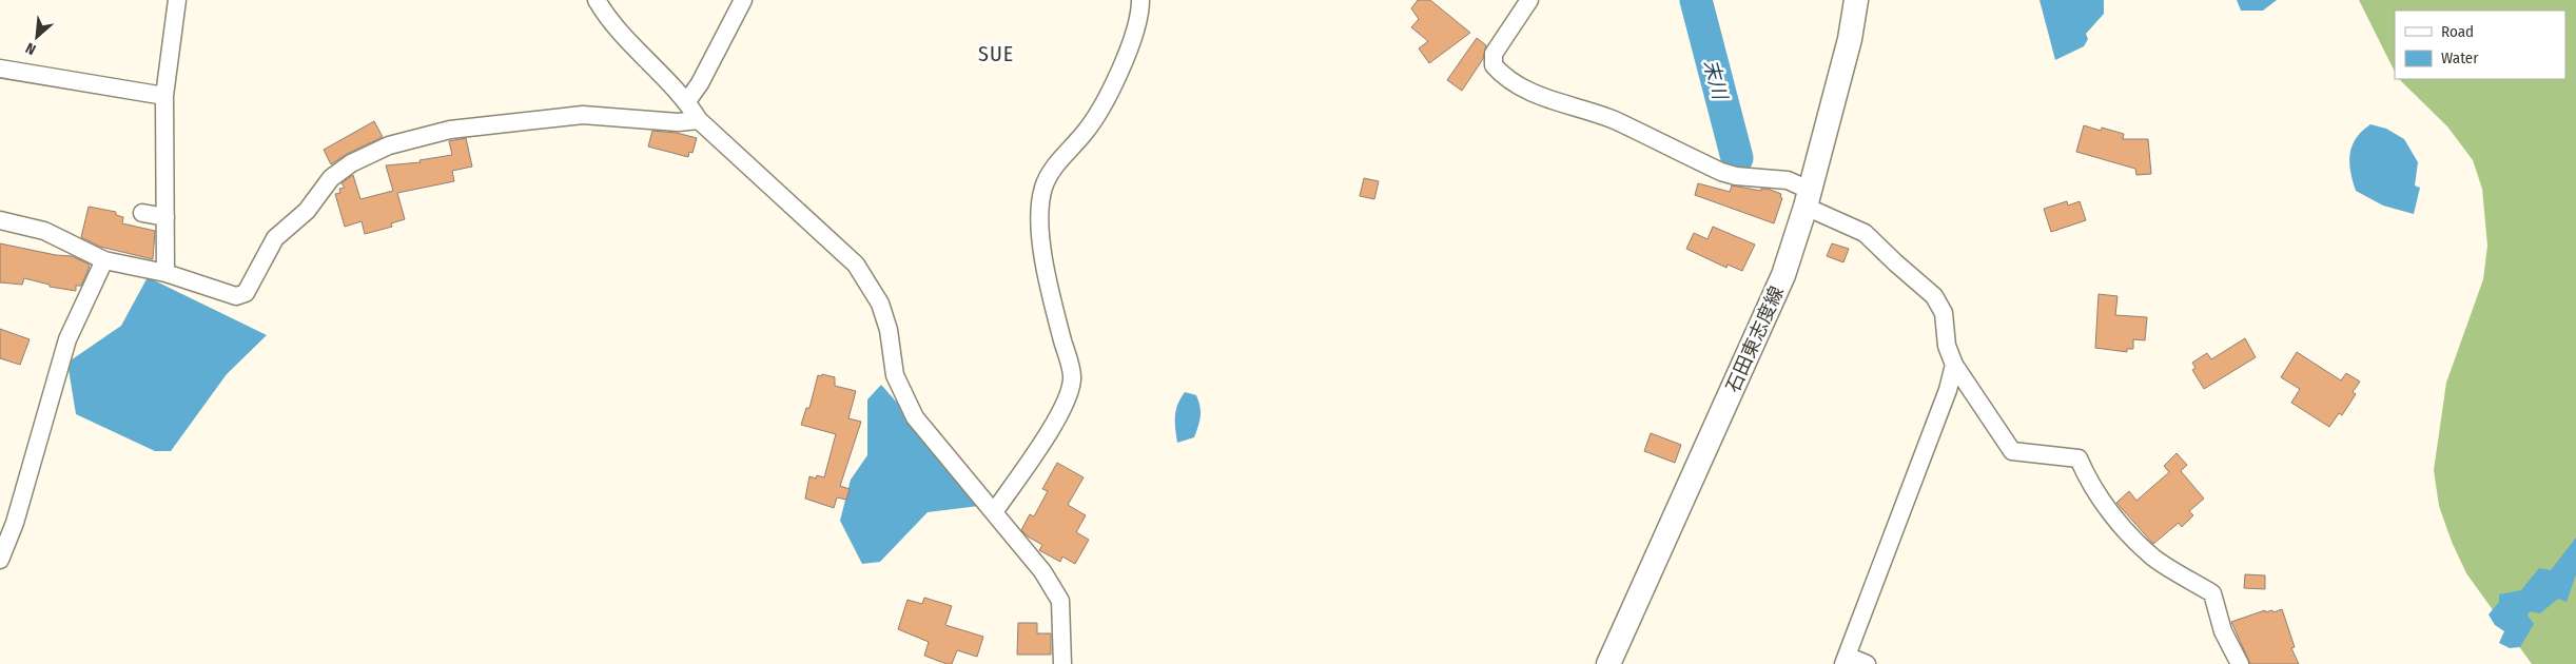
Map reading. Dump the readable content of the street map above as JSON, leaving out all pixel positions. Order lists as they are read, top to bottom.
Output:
{
  "streets": {
    "main road": ["石田東志度線"]
  },
  "districts": ["SUE"],
  "water": ["末川"],
  "legend": ["Road", "Water"],
  "north": "bottom left"
}
